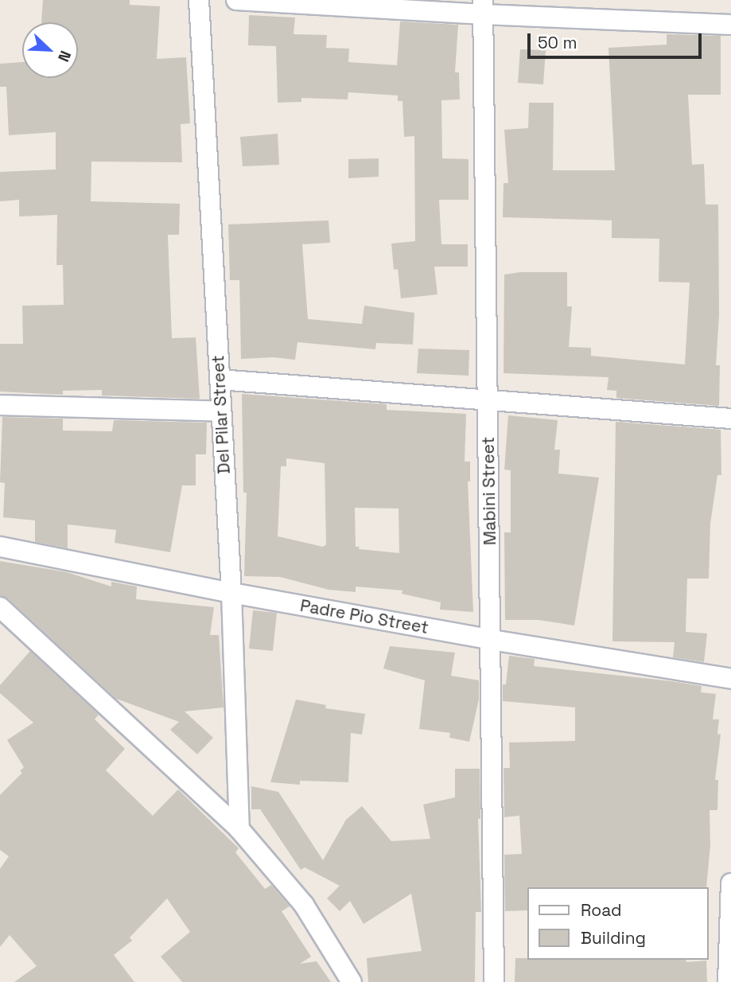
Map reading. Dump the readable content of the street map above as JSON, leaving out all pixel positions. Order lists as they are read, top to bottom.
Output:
{
  "streets": {
    "street": ["Del Pilar Street", "Mabini Street", "Padre Pio Street"]
  },
  "crossings": [
    ["Del Pilar Street", "Padre Pio Street"],
    ["Mabini Street", "Padre Pio Street"]
  ],
  "legend": ["Road", "Building"],
  "scale_bar": "50 m",
  "north": "bottom right"
}
